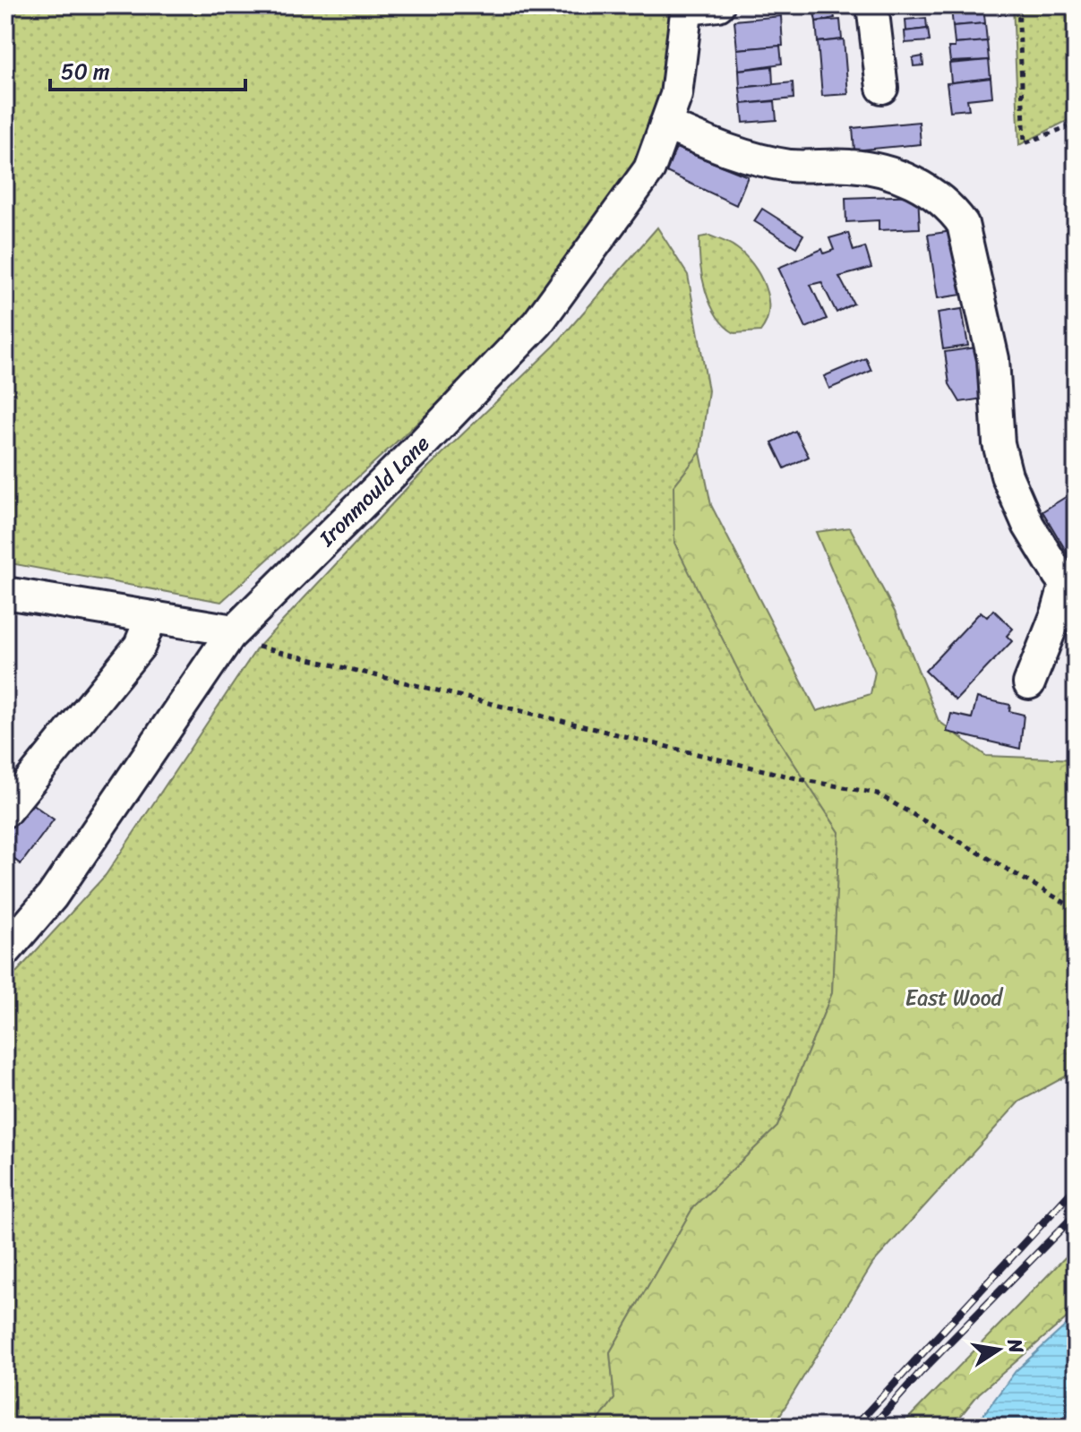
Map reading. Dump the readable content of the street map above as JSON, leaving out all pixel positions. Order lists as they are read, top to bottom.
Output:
{
  "streets": {
    "street": ["Ironmould Lane"]
  },
  "parks": ["East Wood"],
  "scale_bar": "50 m",
  "north": "right"
}
